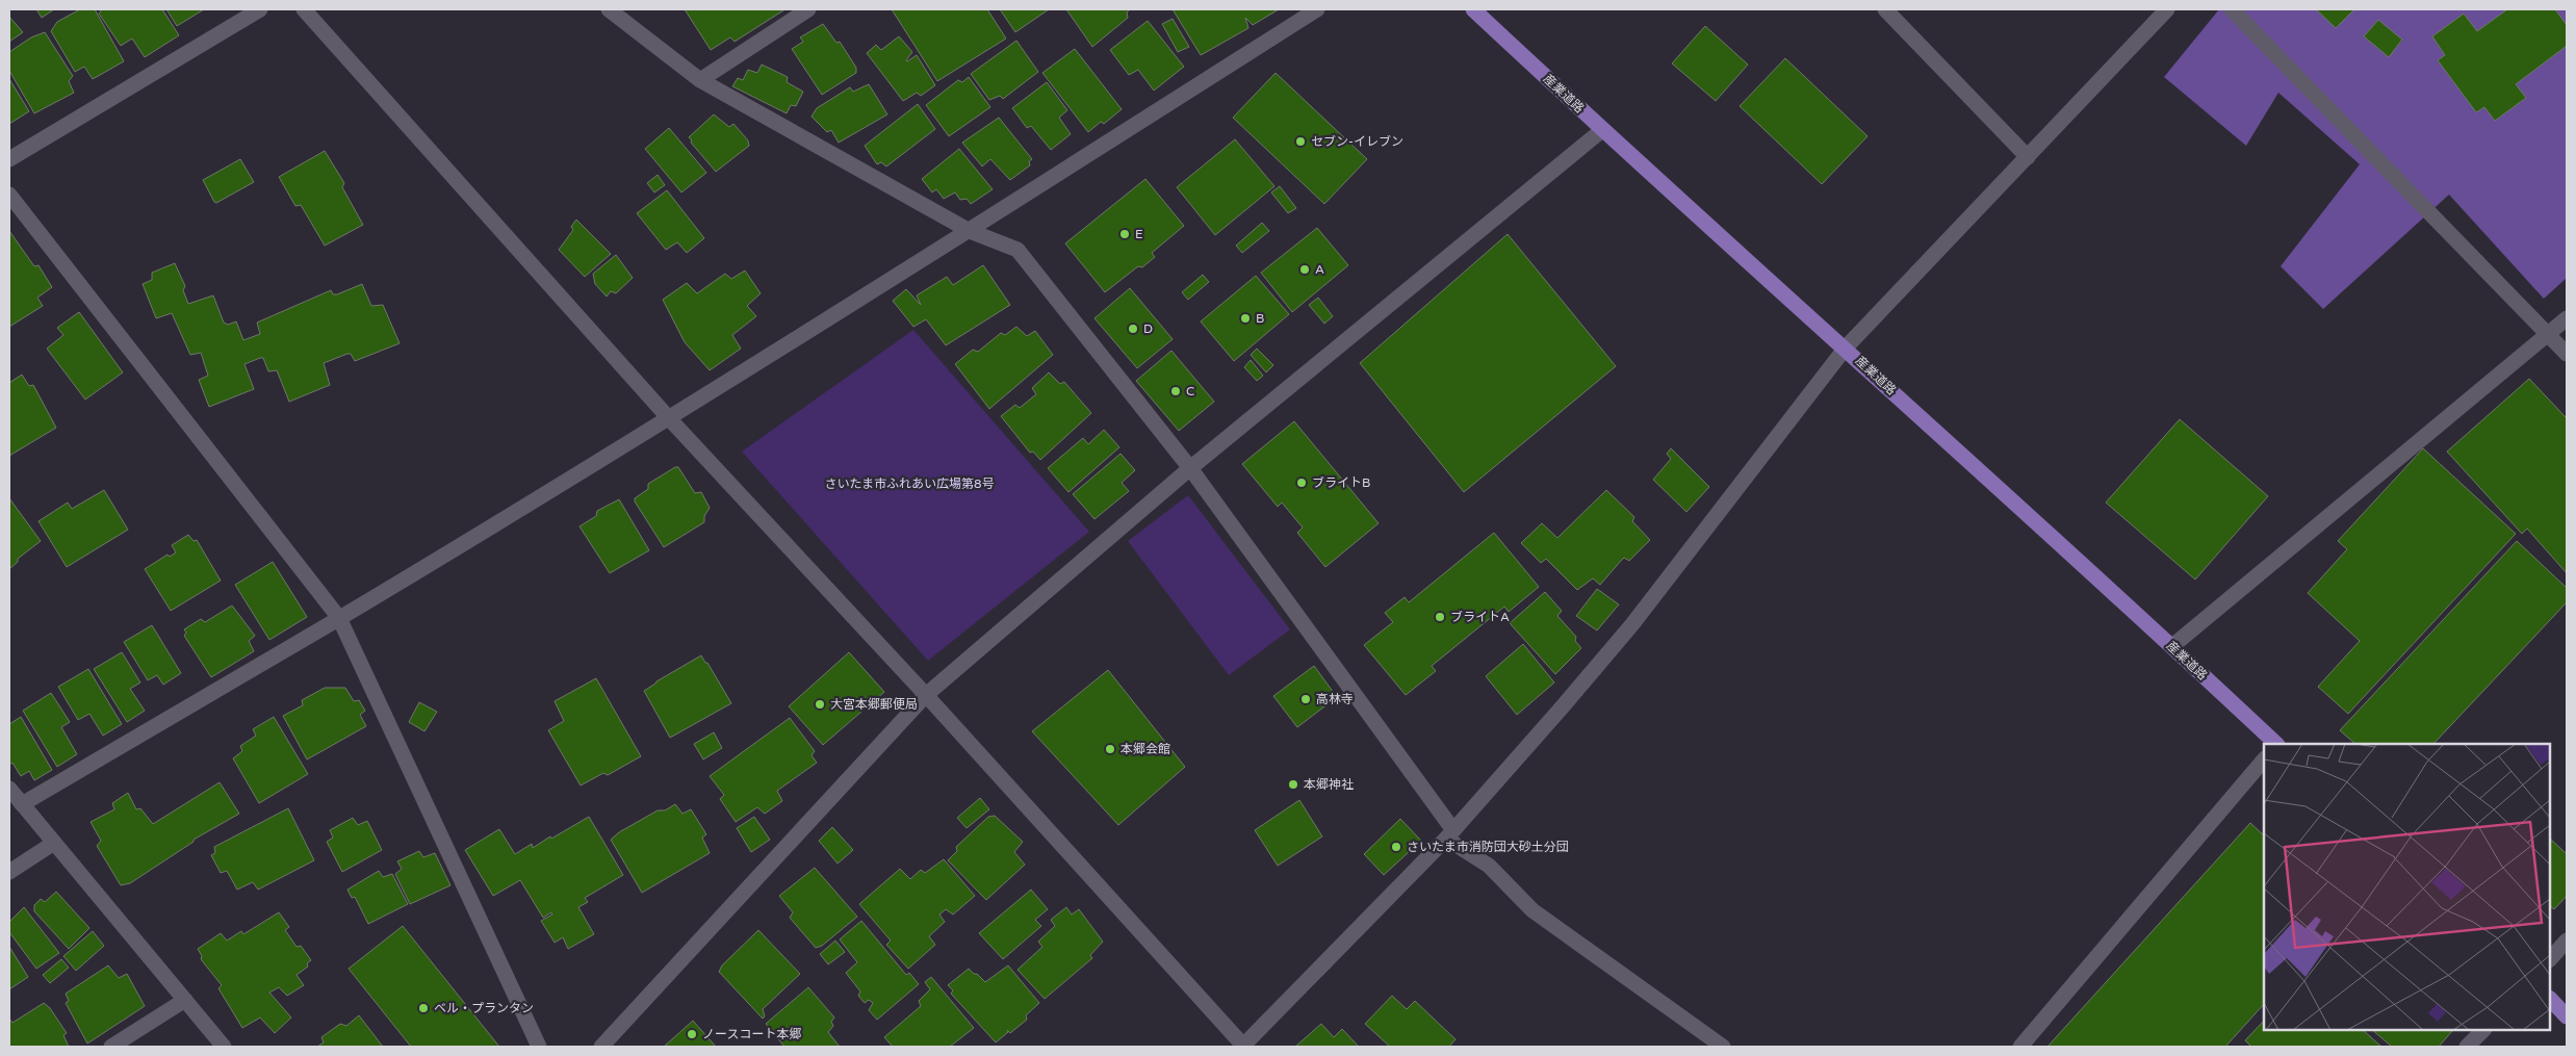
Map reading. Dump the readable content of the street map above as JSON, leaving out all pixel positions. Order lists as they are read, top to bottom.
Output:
{
  "streets": {
    "main road": ["産業道路"]
  },
  "parks": ["さいたま市ふれあい広場第8号"],
  "places": [
    "セブン-イレブン",
    "E",
    "A",
    "B",
    "D",
    "C",
    "ブライトB",
    "ブライトA",
    "高林寺",
    "大宮本郷郵便局",
    "本郷会館",
    "本郷神社",
    "さいたま市消防団大砂土分団",
    "ベル・プランタン",
    "ノースコート本郷"
  ]
}
